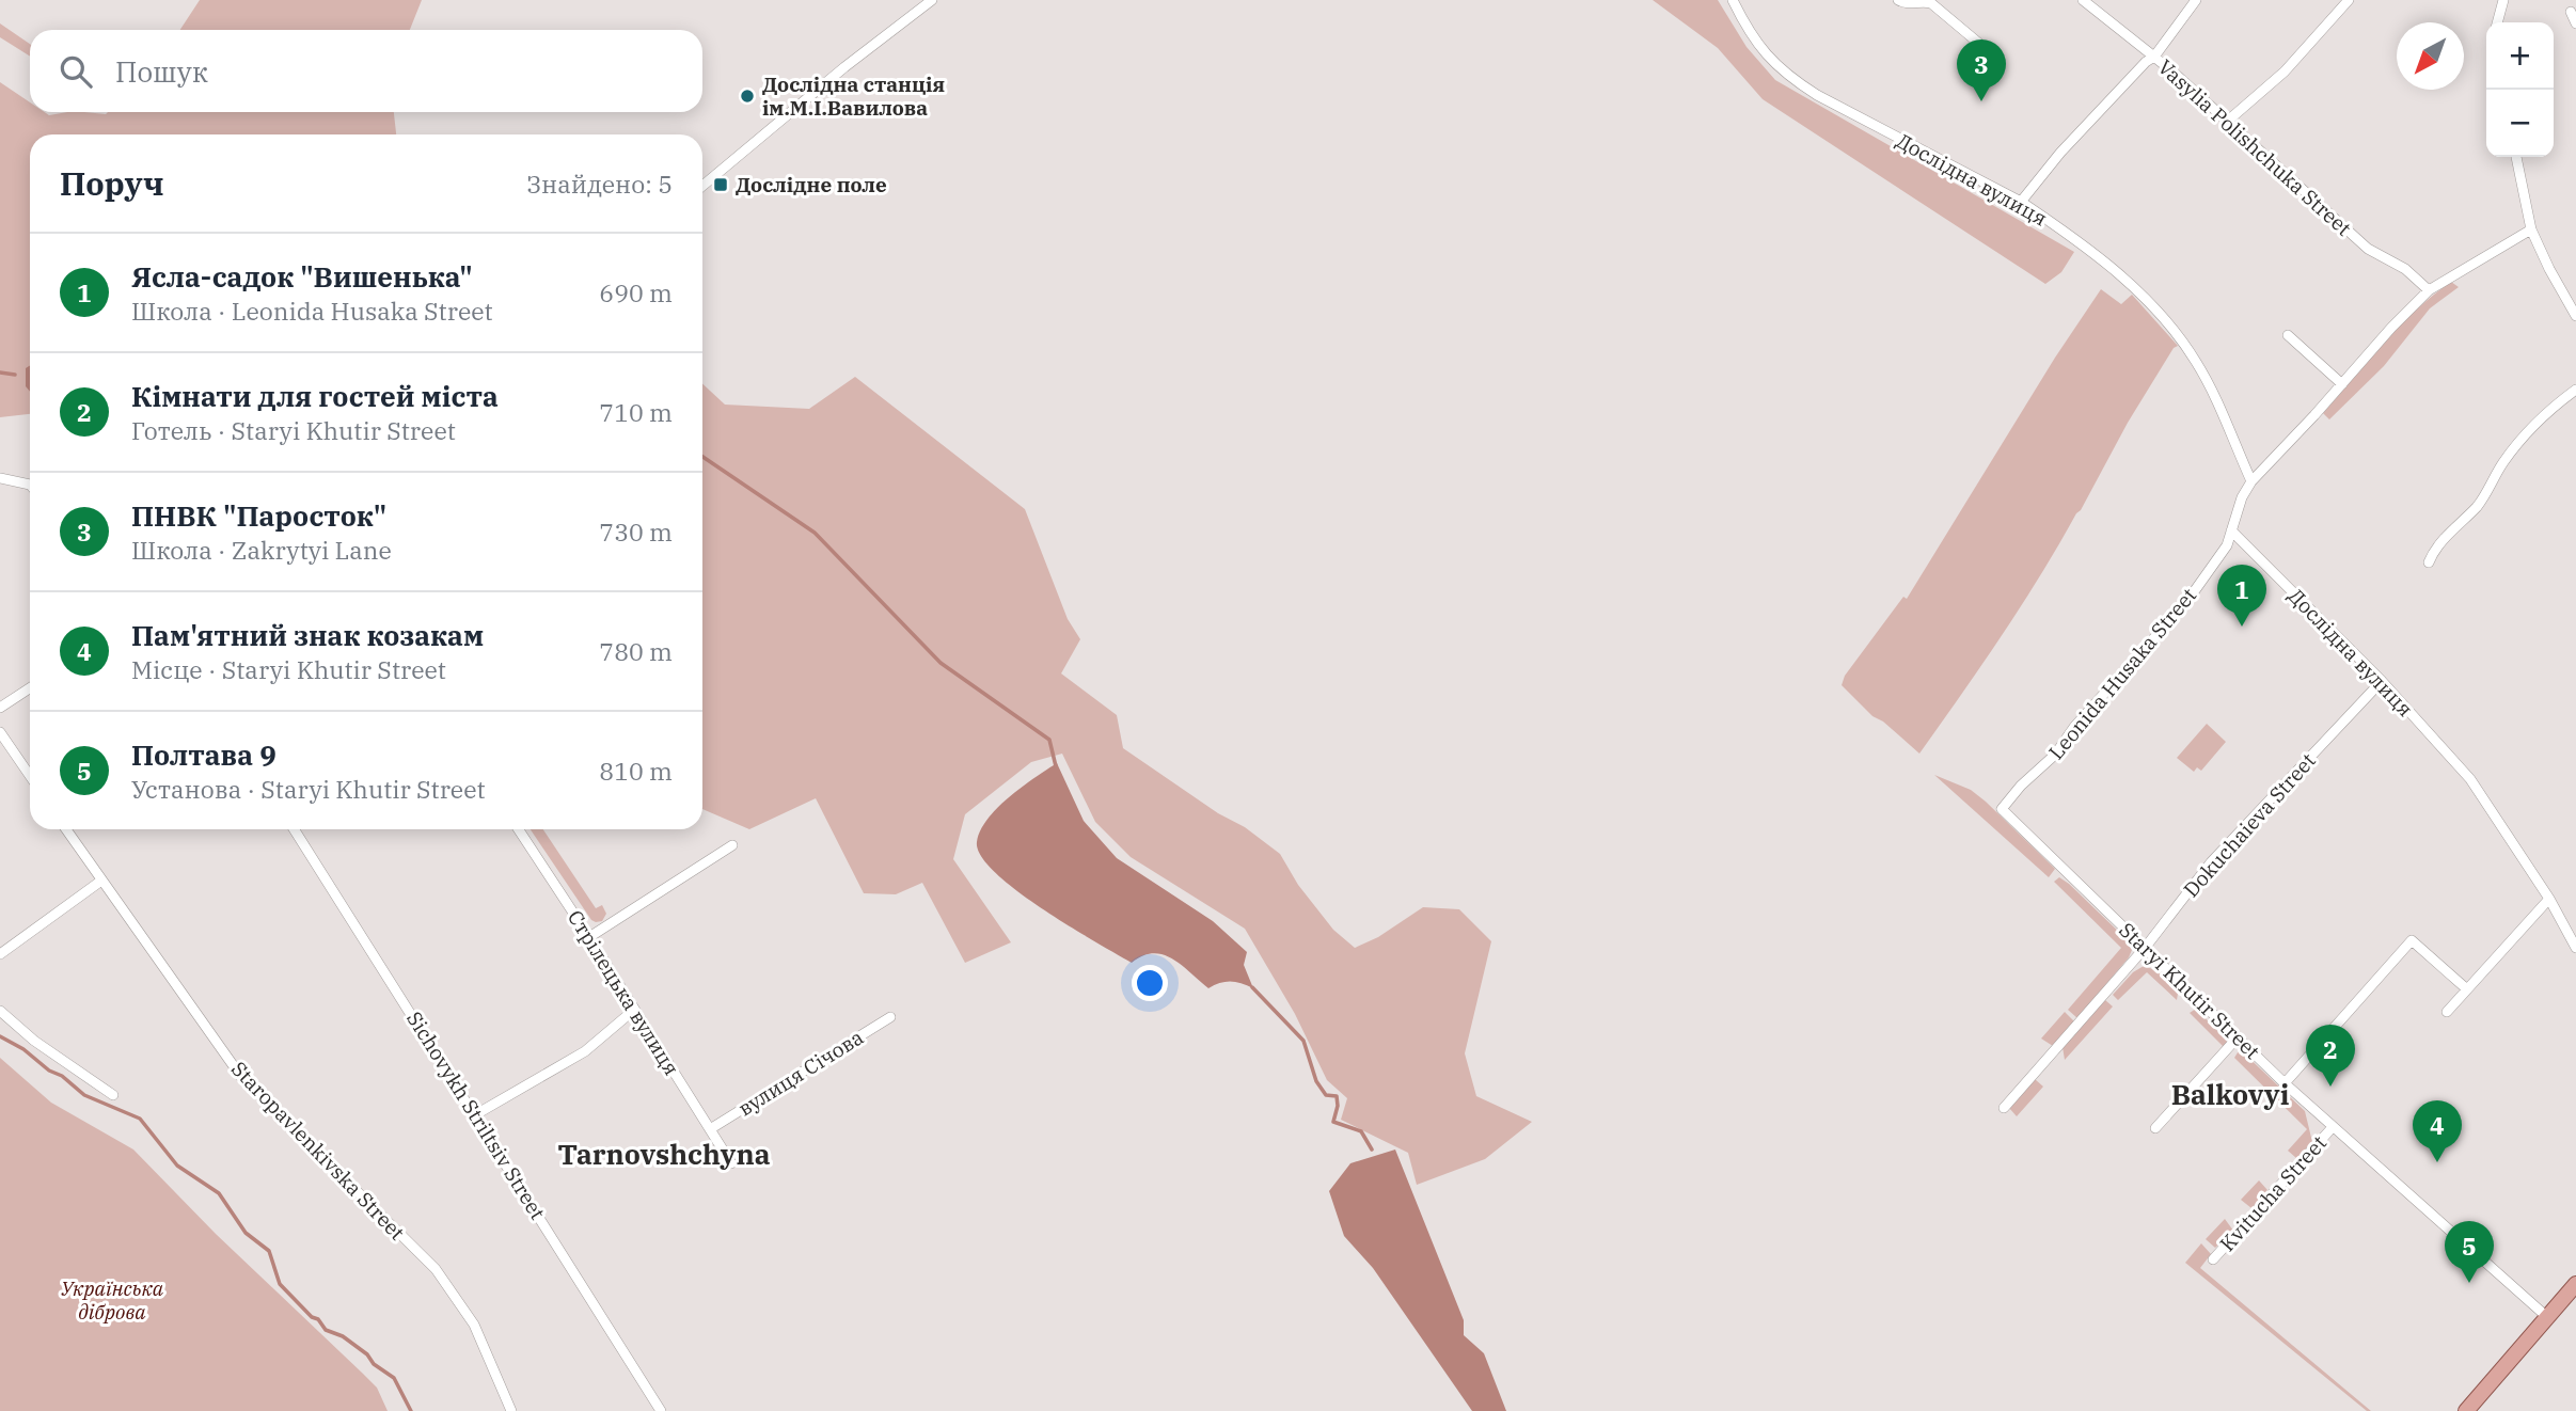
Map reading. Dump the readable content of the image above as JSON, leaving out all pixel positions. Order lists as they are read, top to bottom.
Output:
{
  "streets": {
    "street": [
      "Vasylia Polishchuka Street",
      "Дослідна вулиця",
      "Leonida Husaka Street",
      "Dokuchaieva Street",
      "Staryi Khutir Street",
      "Стрілецька вулиця",
      "вулиця Січова",
      "Sichovykh Striltsiv Street",
      "Staropavlenkivska Street",
      "Kvitucha Street"
    ]
  },
  "crossings": [
    ["Дослідна вулиця", "Leonida Husaka Street"],
    ["Дослідна вулиця", "Dokuchaieva Street"],
    ["Leonida Husaka Street", "Staryi Khutir Street"],
    ["Dokuchaieva Street", "Staryi Khutir Street"],
    ["Staryi Khutir Street", "Kvitucha Street"],
    ["Стрілецька вулиця", "вулиця Січова"]
  ],
  "districts": ["Balkovyi", "Tarnovshchyna"],
  "parks": ["Українська діброва"],
  "places": {
    "other": ["Дослідна станція ім.М.І.Вавилова"],
    "transit": ["Дослідне поле"]
  },
  "north": "bottom left",
  "page": {
    "map_buttons": ["+", "−"],
    "search": "Пошук",
    "pins": [
      "3",
      "1",
      "2",
      "4",
      "5"
    ],
    "heading": ["Поруч", "Знайдено: 5"],
    "list": [
      {
        "mark": "1",
        "name": "Ясла-садок \"Вишенька\"",
        "note": "Школа · Leonida Husaka Street",
        "value": "690 m"
      },
      {
        "mark": "2",
        "name": "Кімнати для гостей міста",
        "note": "Готель · Staryi Khutir Street",
        "value": "710 m"
      },
      {
        "mark": "3",
        "name": "ПНВК \"Паросток\"",
        "note": "Школа · Zakrytyi Lane",
        "value": "730 m"
      },
      {
        "mark": "4",
        "name": "Пам'ятний знак козакам",
        "note": "Місце · Staryi Khutir Street",
        "value": "780 m"
      },
      {
        "mark": "5",
        "name": "Полтава 9",
        "note": "Установа · Staryi Khutir Street",
        "value": "810 m"
      }
    ]
  }
}
